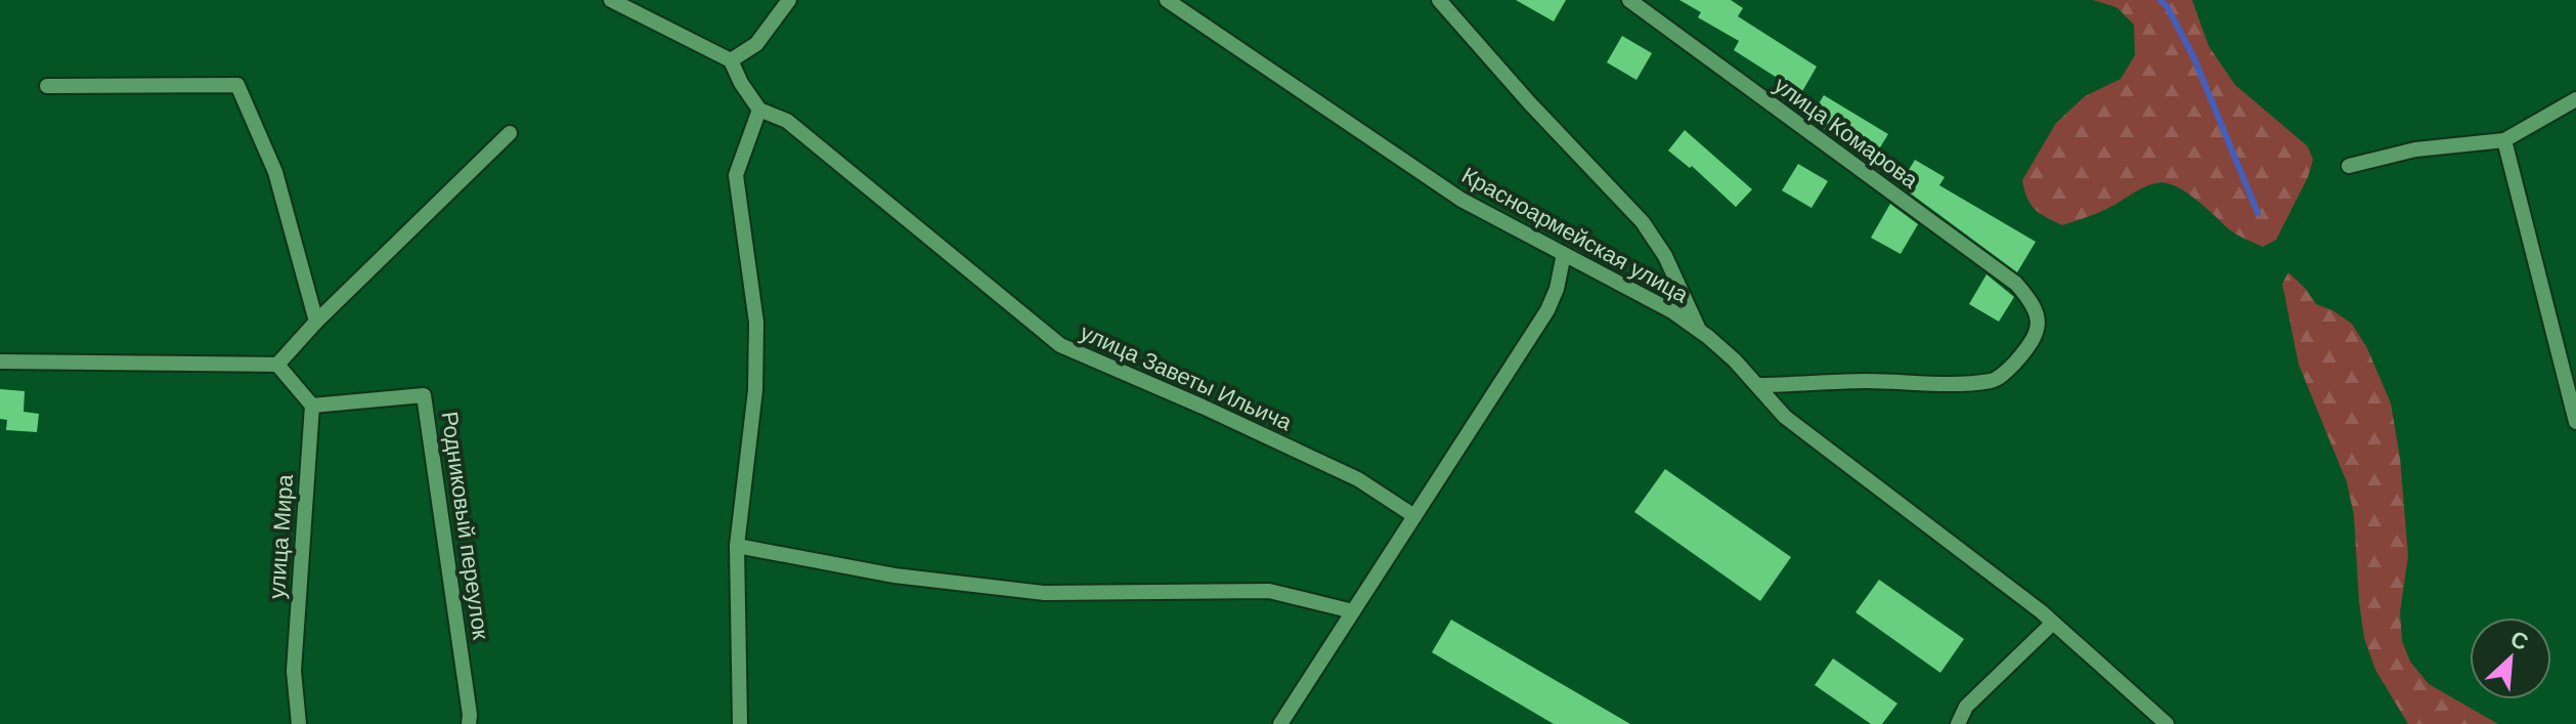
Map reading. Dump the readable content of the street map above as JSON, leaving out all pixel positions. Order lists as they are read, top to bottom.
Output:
{
  "streets": {
    "street": [
      "улица Комарова",
      "Красноармейская улица",
      "улица Заветы Ильича",
      "Родниковый переулок",
      "улица Мира"
    ]
  },
  "crossings": [
    ["улица Комарова", "Красноармейская улица"],
    ["Родниковый переулок", "улица Мира"]
  ],
  "north": "top right"
}
